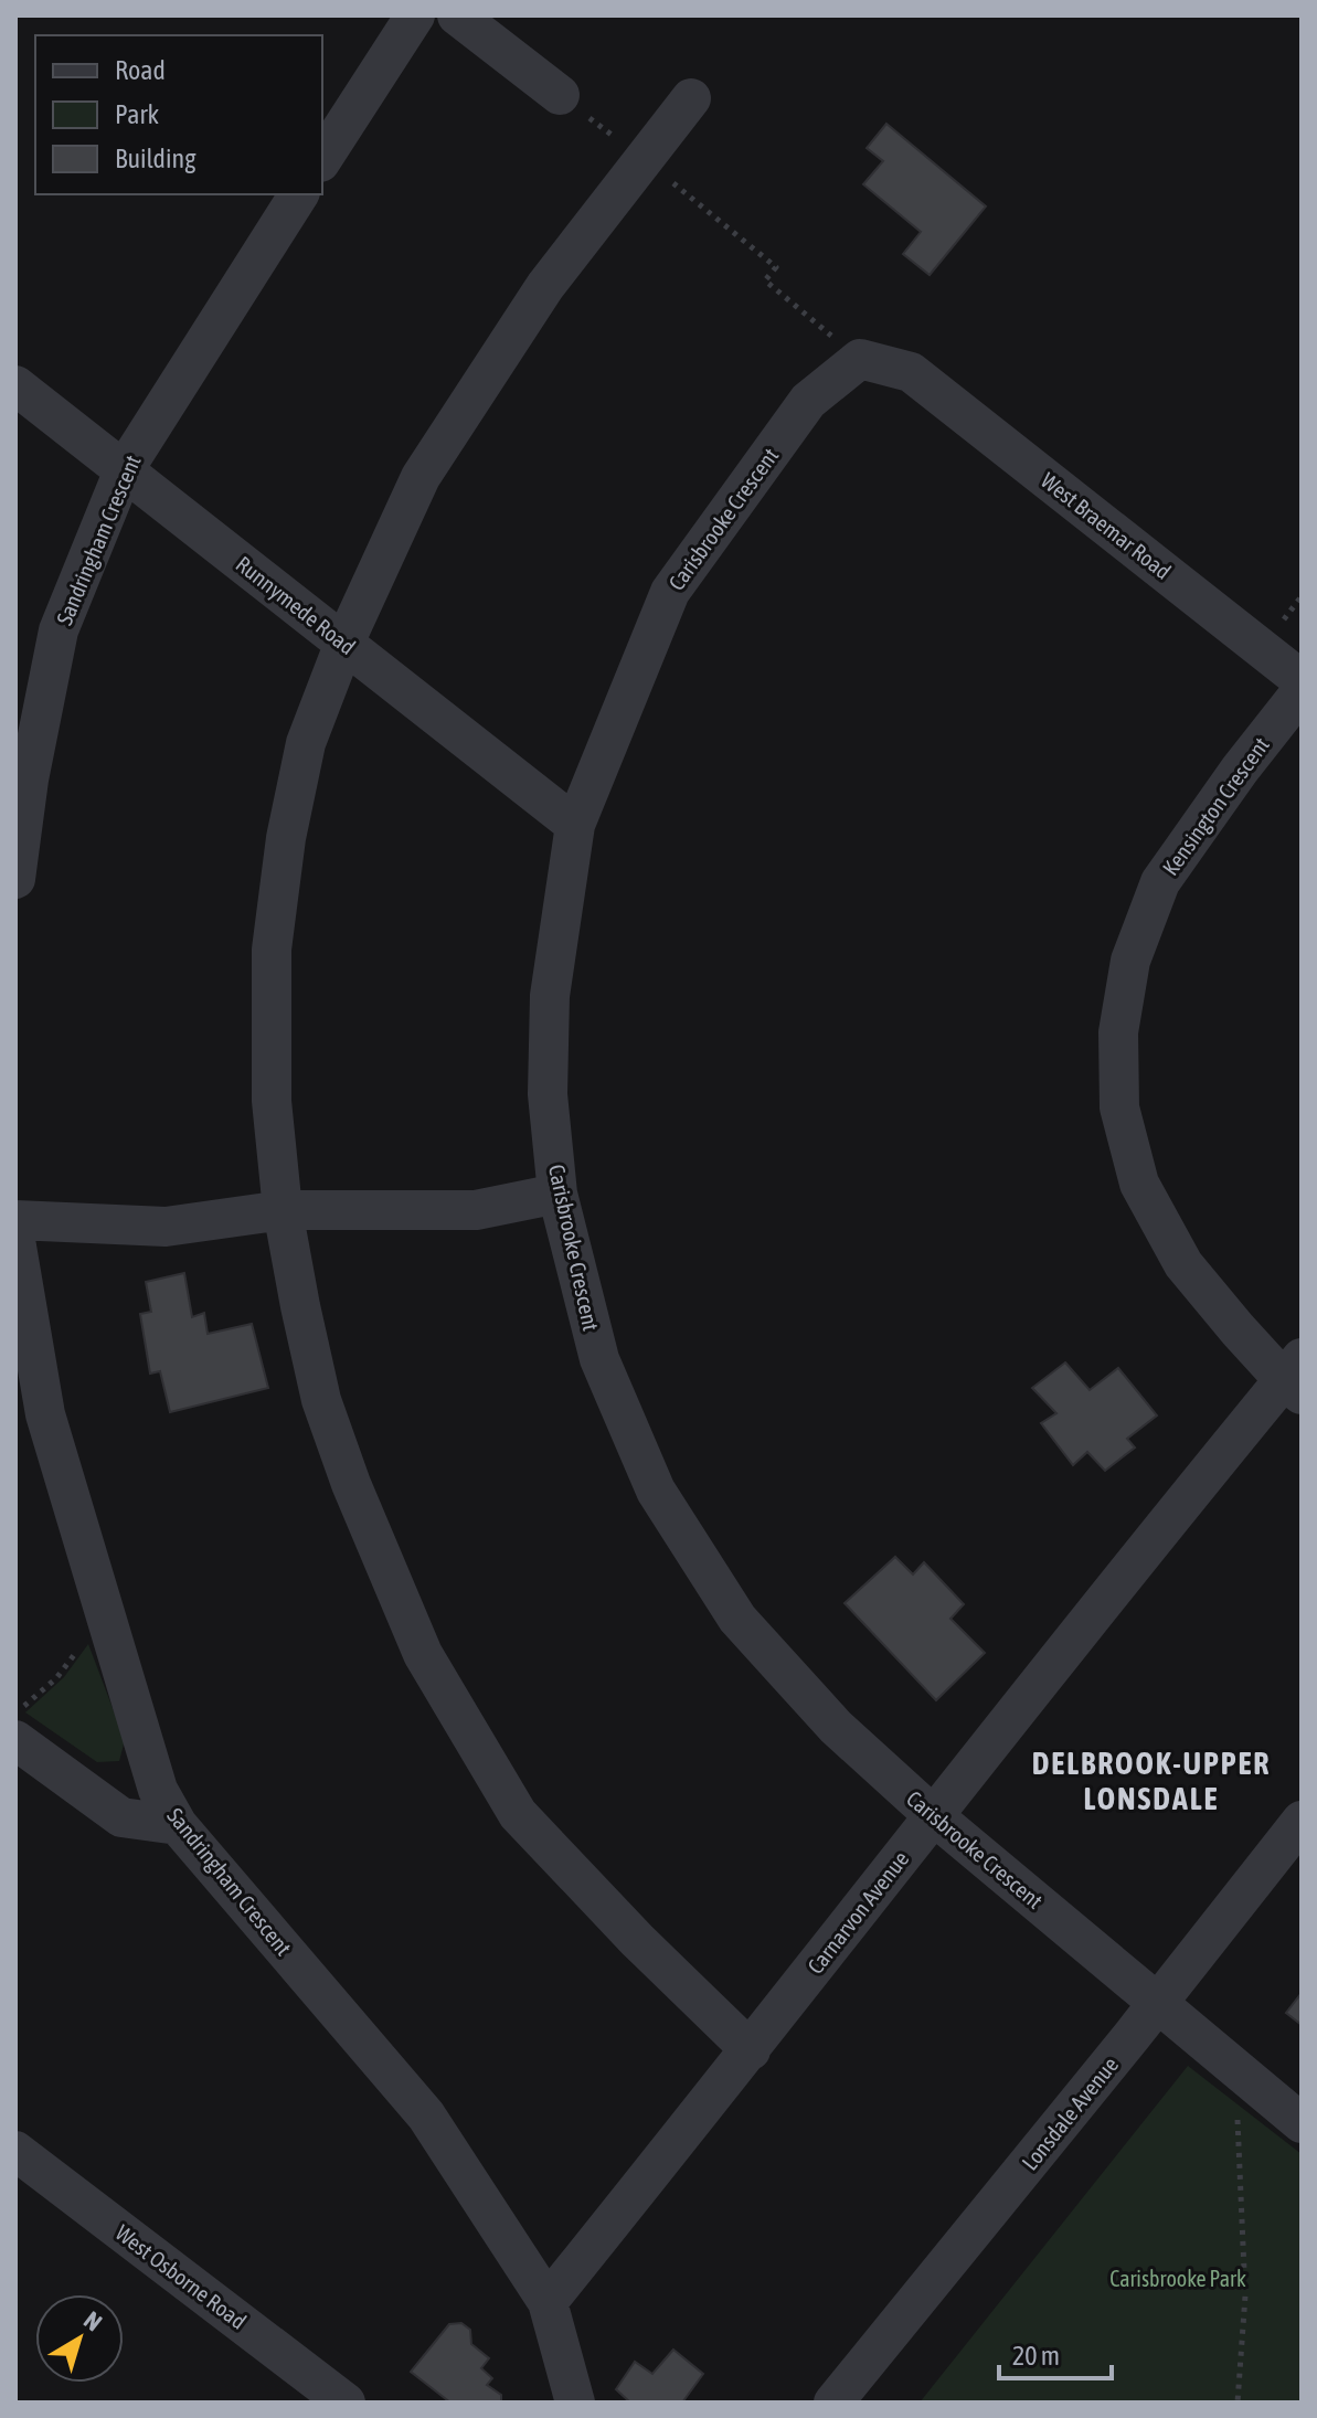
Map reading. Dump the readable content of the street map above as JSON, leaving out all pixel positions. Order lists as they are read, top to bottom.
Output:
{
  "streets": {
    "street": [
      "Carisbrooke Crescent",
      "West Braemar Road",
      "Sandringham Crescent",
      "Runnymede Road",
      "Kensington Crescent",
      "Carnarvon Avenue",
      "Lonsdale Avenue",
      "West Osborne Road"
    ]
  },
  "crossings": [
    ["Carisbrooke Crescent", "West Braemar Road"],
    ["Carisbrooke Crescent", "Runnymede Road"],
    ["Carisbrooke Crescent", "Carnarvon Avenue"],
    ["Carisbrooke Crescent", "Lonsdale Avenue"],
    ["Sandringham Crescent", "Runnymede Road"],
    ["Sandringham Crescent", "Carnarvon Avenue"],
    ["Kensington Crescent", "Carnarvon Avenue"]
  ],
  "districts": ["DELBROOK-UPPER LONSDALE"],
  "parks": ["Carisbrooke Park"],
  "legend": ["Road", "Park", "Building"],
  "scale_bar": "20 m",
  "north": "top right"
}
